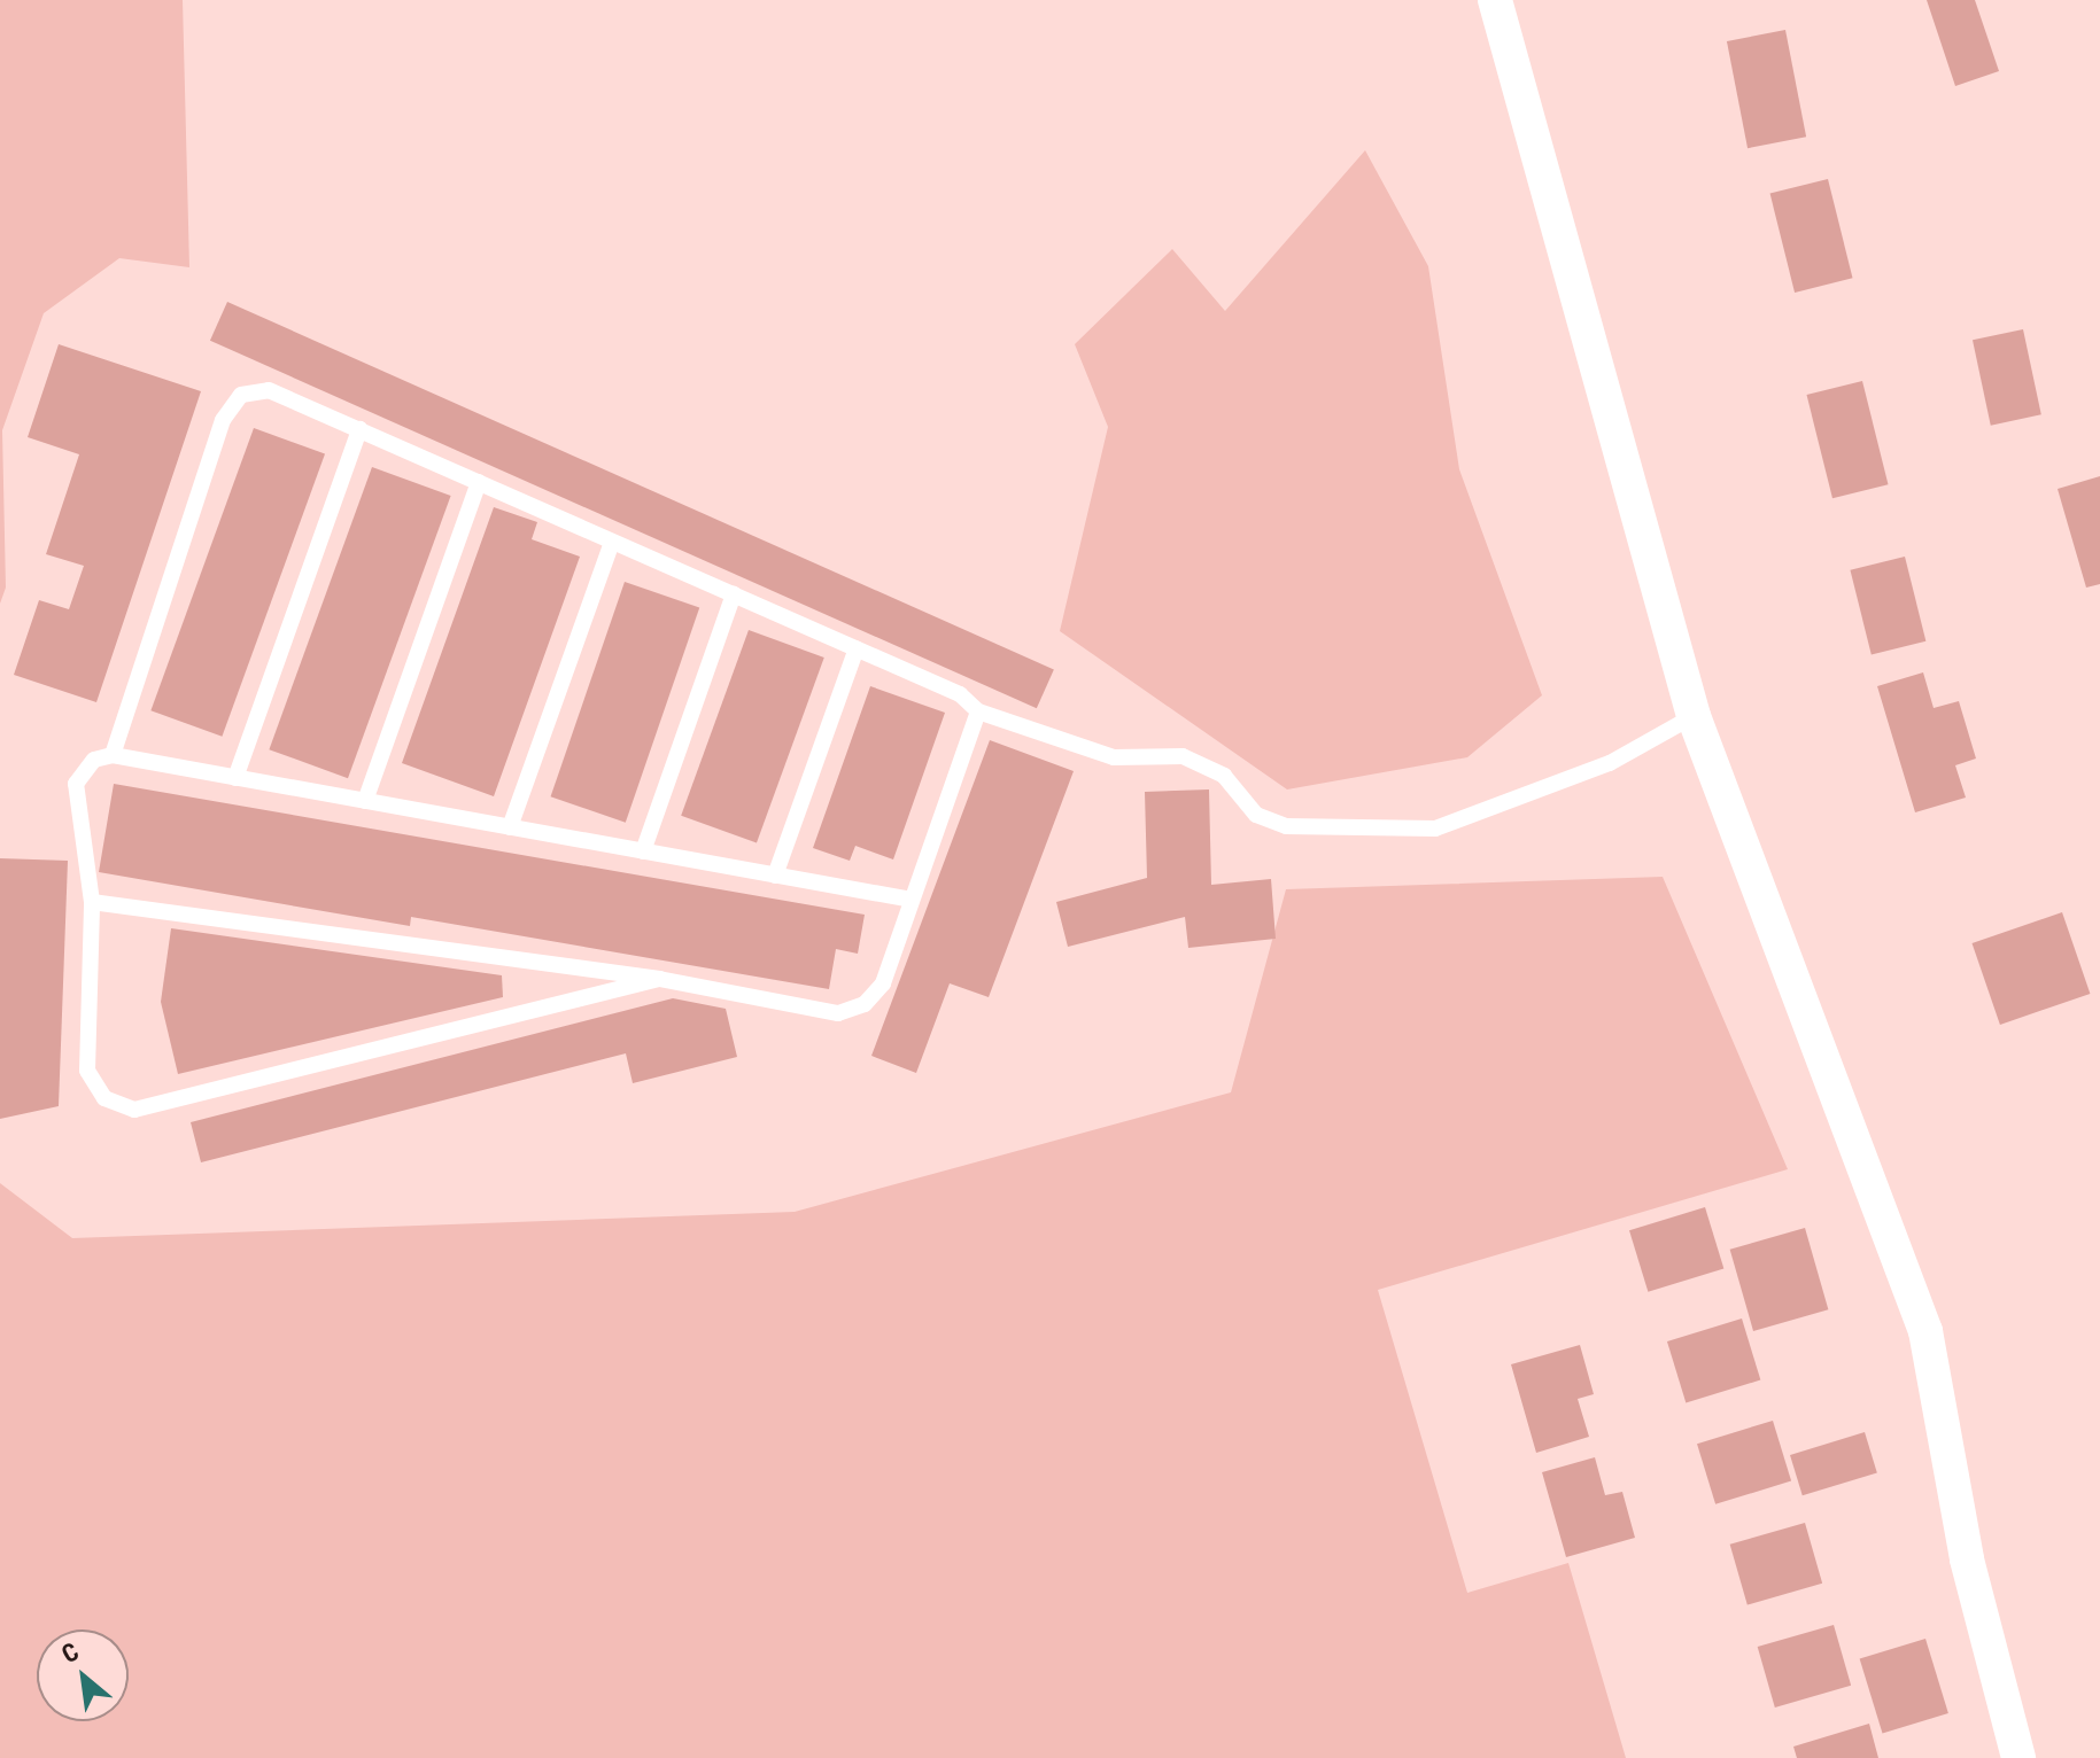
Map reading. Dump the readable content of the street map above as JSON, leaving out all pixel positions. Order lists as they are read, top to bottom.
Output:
{
  "north": "top left"
}
